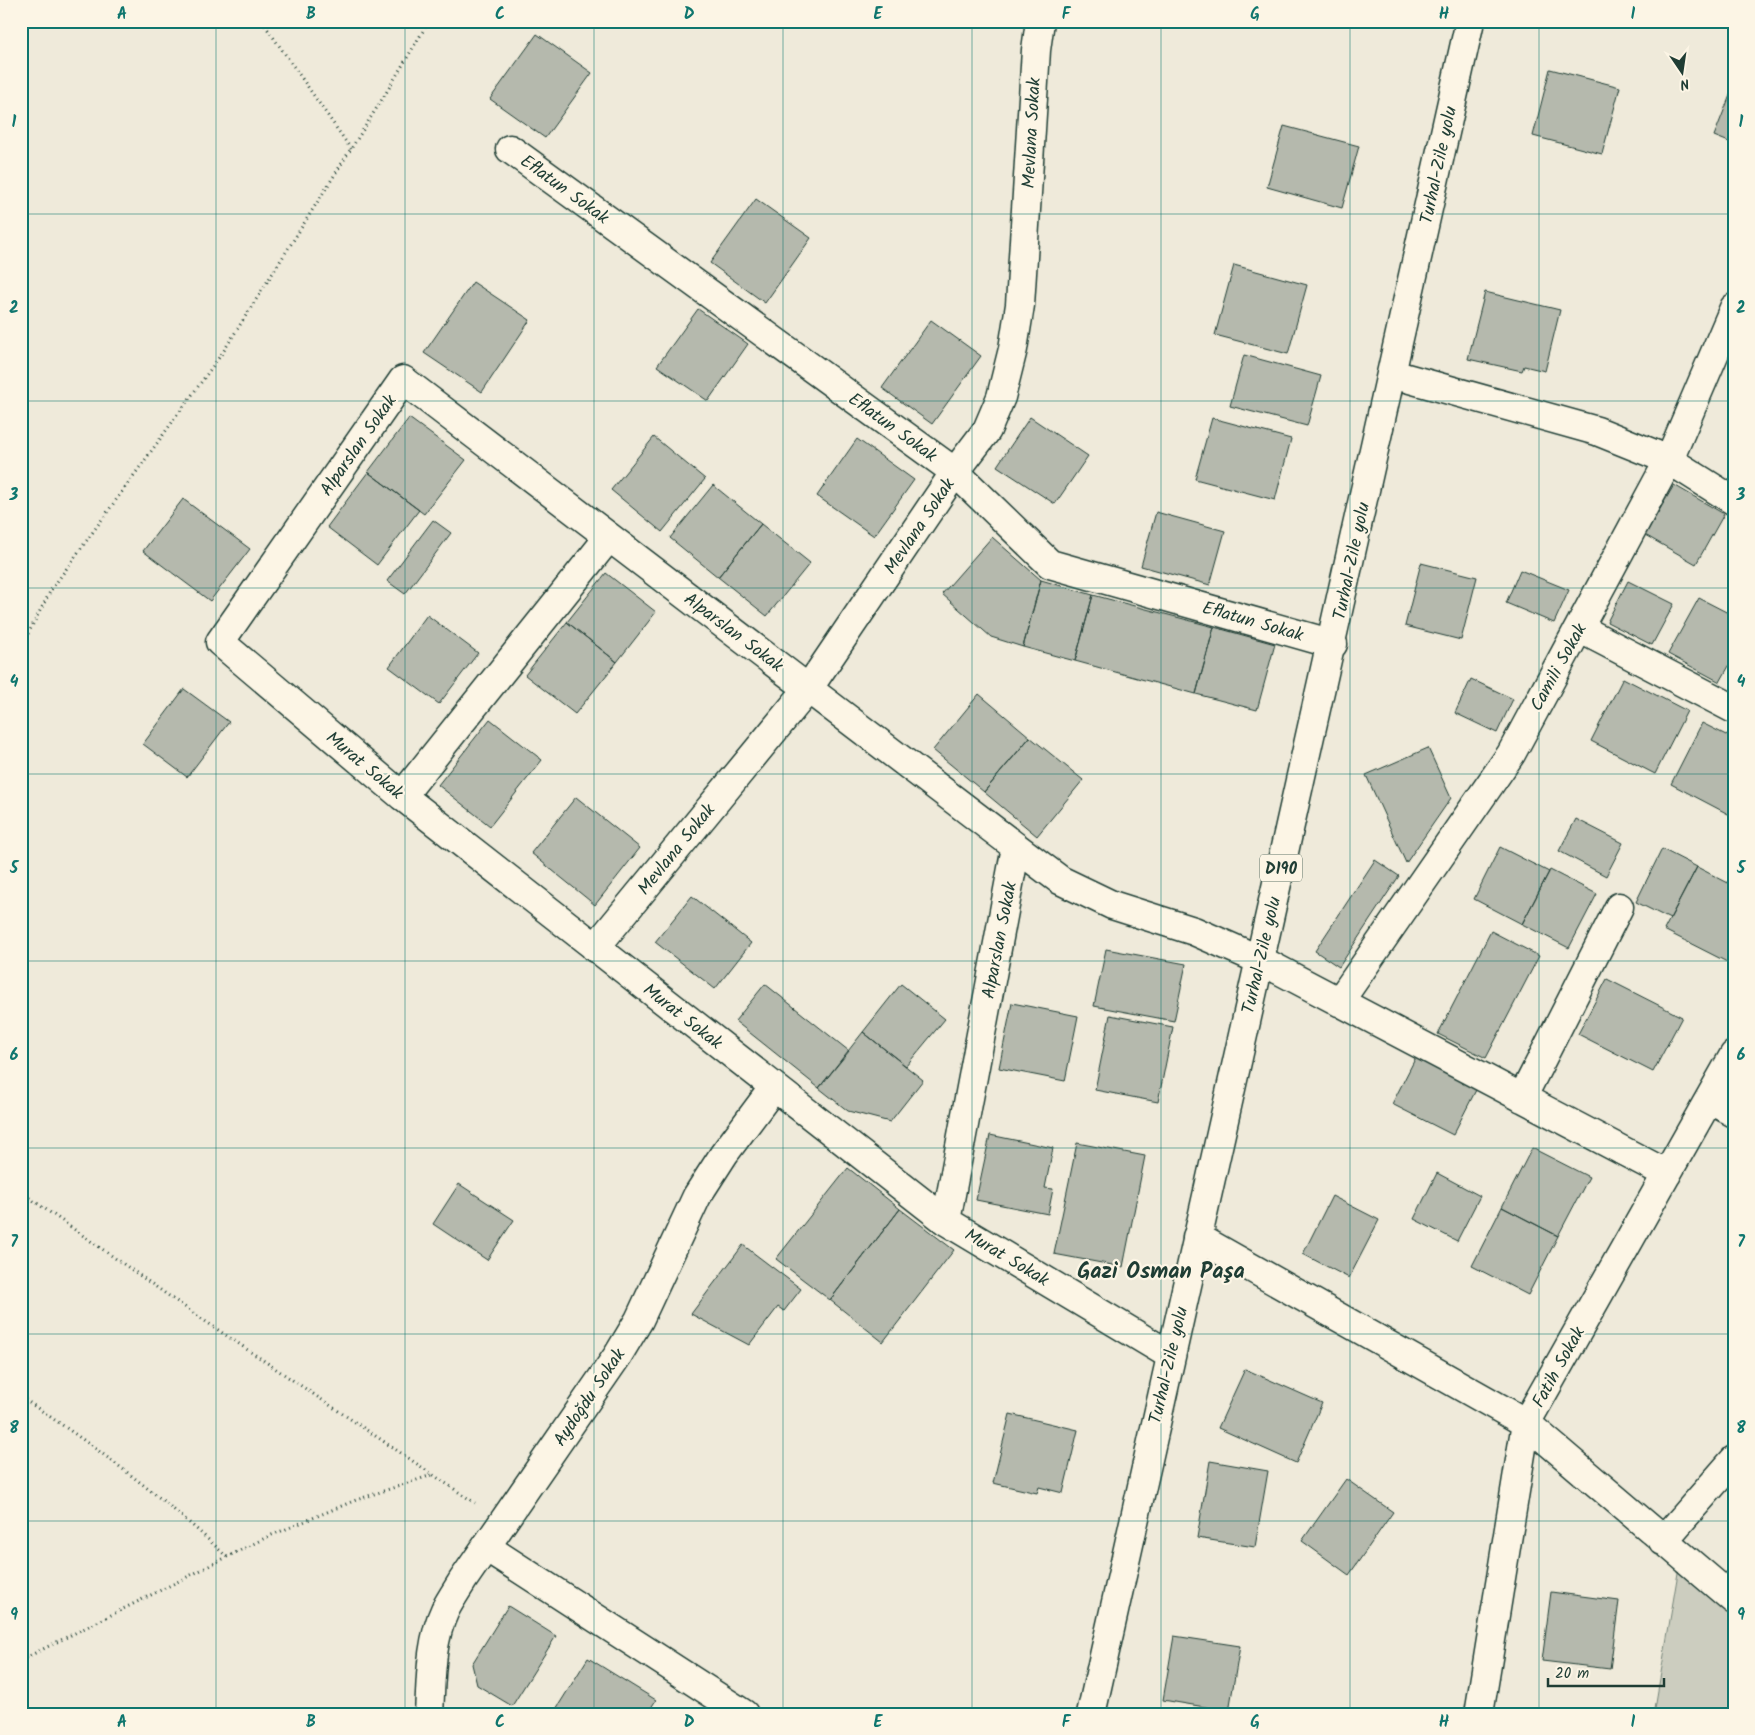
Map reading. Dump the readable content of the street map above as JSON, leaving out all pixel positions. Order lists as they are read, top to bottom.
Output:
{
  "streets": {
    "street": [
      "Mevlana Sokak",
      "Turhal-Zile yolu",
      "Eflatun Sokak",
      "Alparslan Sokak",
      "Camili Sokak",
      "Murat Sokak",
      "D190",
      "Fatih Sokak",
      "Aydoğdu Sokak"
    ]
  },
  "crossings": [
    ["Mevlana Sokak", "Eflatun Sokak"],
    ["Mevlana Sokak", "Alparslan Sokak"],
    ["Mevlana Sokak", "Murat Sokak"],
    ["Turhal-Zile yolu", "Eflatun Sokak"],
    ["Turhal-Zile yolu", "Murat Sokak"],
    ["Alparslan Sokak", "Murat Sokak"],
    ["Murat Sokak", "Aydoğdu Sokak"]
  ],
  "districts": ["Gazi Osman Paşa"],
  "scale_bar": "20 m",
  "north": "bottom",
  "grid": {
    "columns": [
      "A",
      "B",
      "C",
      "D",
      "E",
      "F",
      "G",
      "H",
      "I"
    ],
    "rows": [
      "1",
      "2",
      "3",
      "4",
      "5",
      "6",
      "7",
      "8",
      "9"
    ]
  }
}
